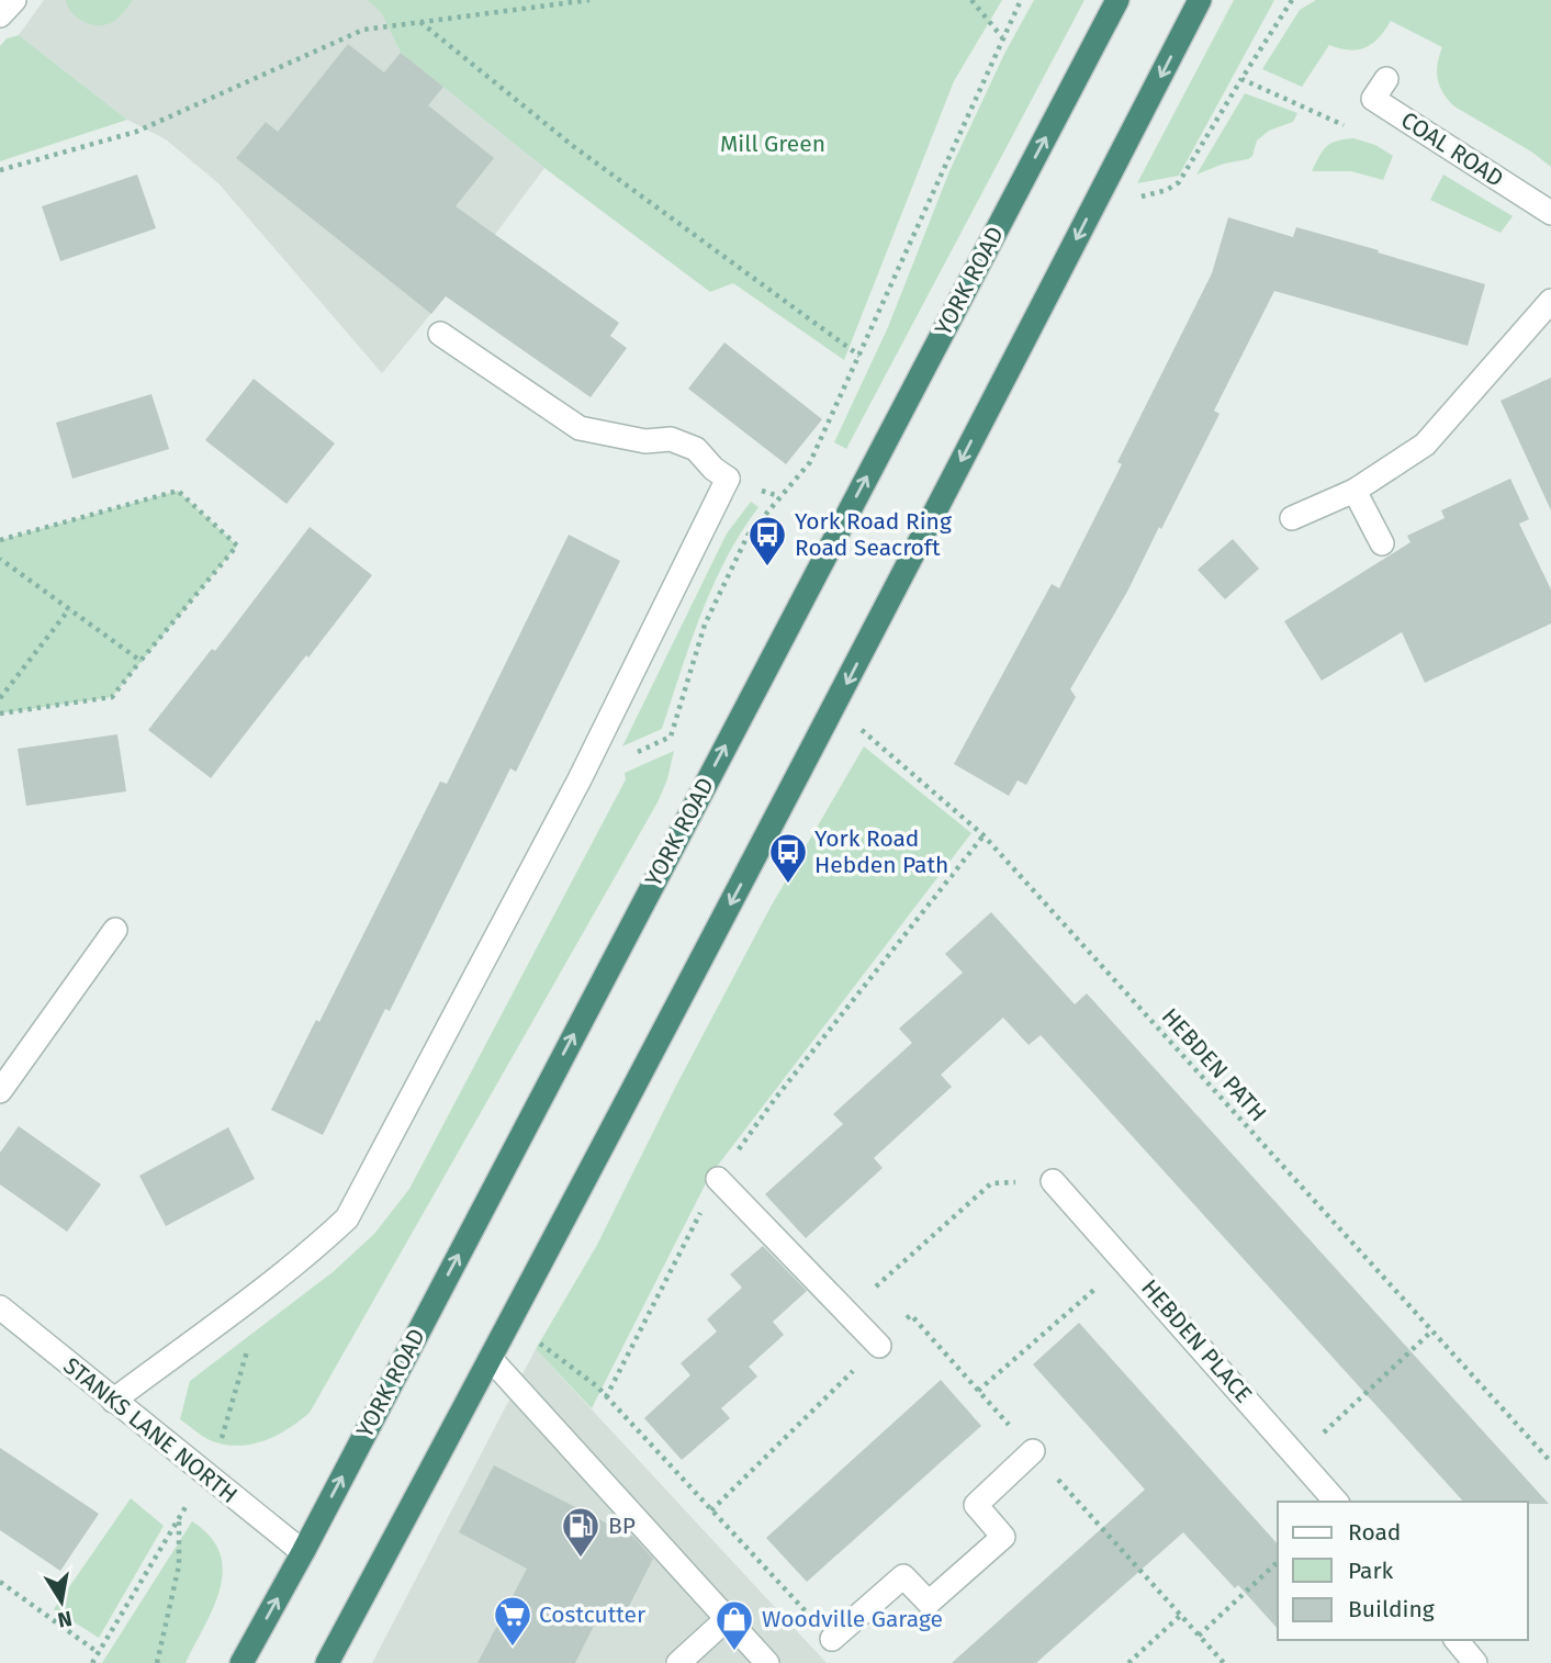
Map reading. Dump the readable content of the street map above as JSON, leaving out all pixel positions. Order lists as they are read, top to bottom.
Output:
{
  "streets": {
    "highway": ["YORK ROAD"],
    "street": ["COAL ROAD", "HEBDEN PLACE", "STANKS LANE NORTH"],
    "path": ["HEBDEN PATH"]
  },
  "crossings": [
    ["YORK ROAD", "STANKS LANE NORTH"]
  ],
  "parks": ["Mill Green"],
  "places": {
    "bus stop": ["York Road Ring Road Seacroft", "York Road Hebden Path"],
    "fuel station": ["BP"],
    "supermarket": ["Costcutter"],
    "shop": ["Woodville Garage"]
  },
  "legend": ["Road", "Park", "Building"],
  "north": "bottom"
}
